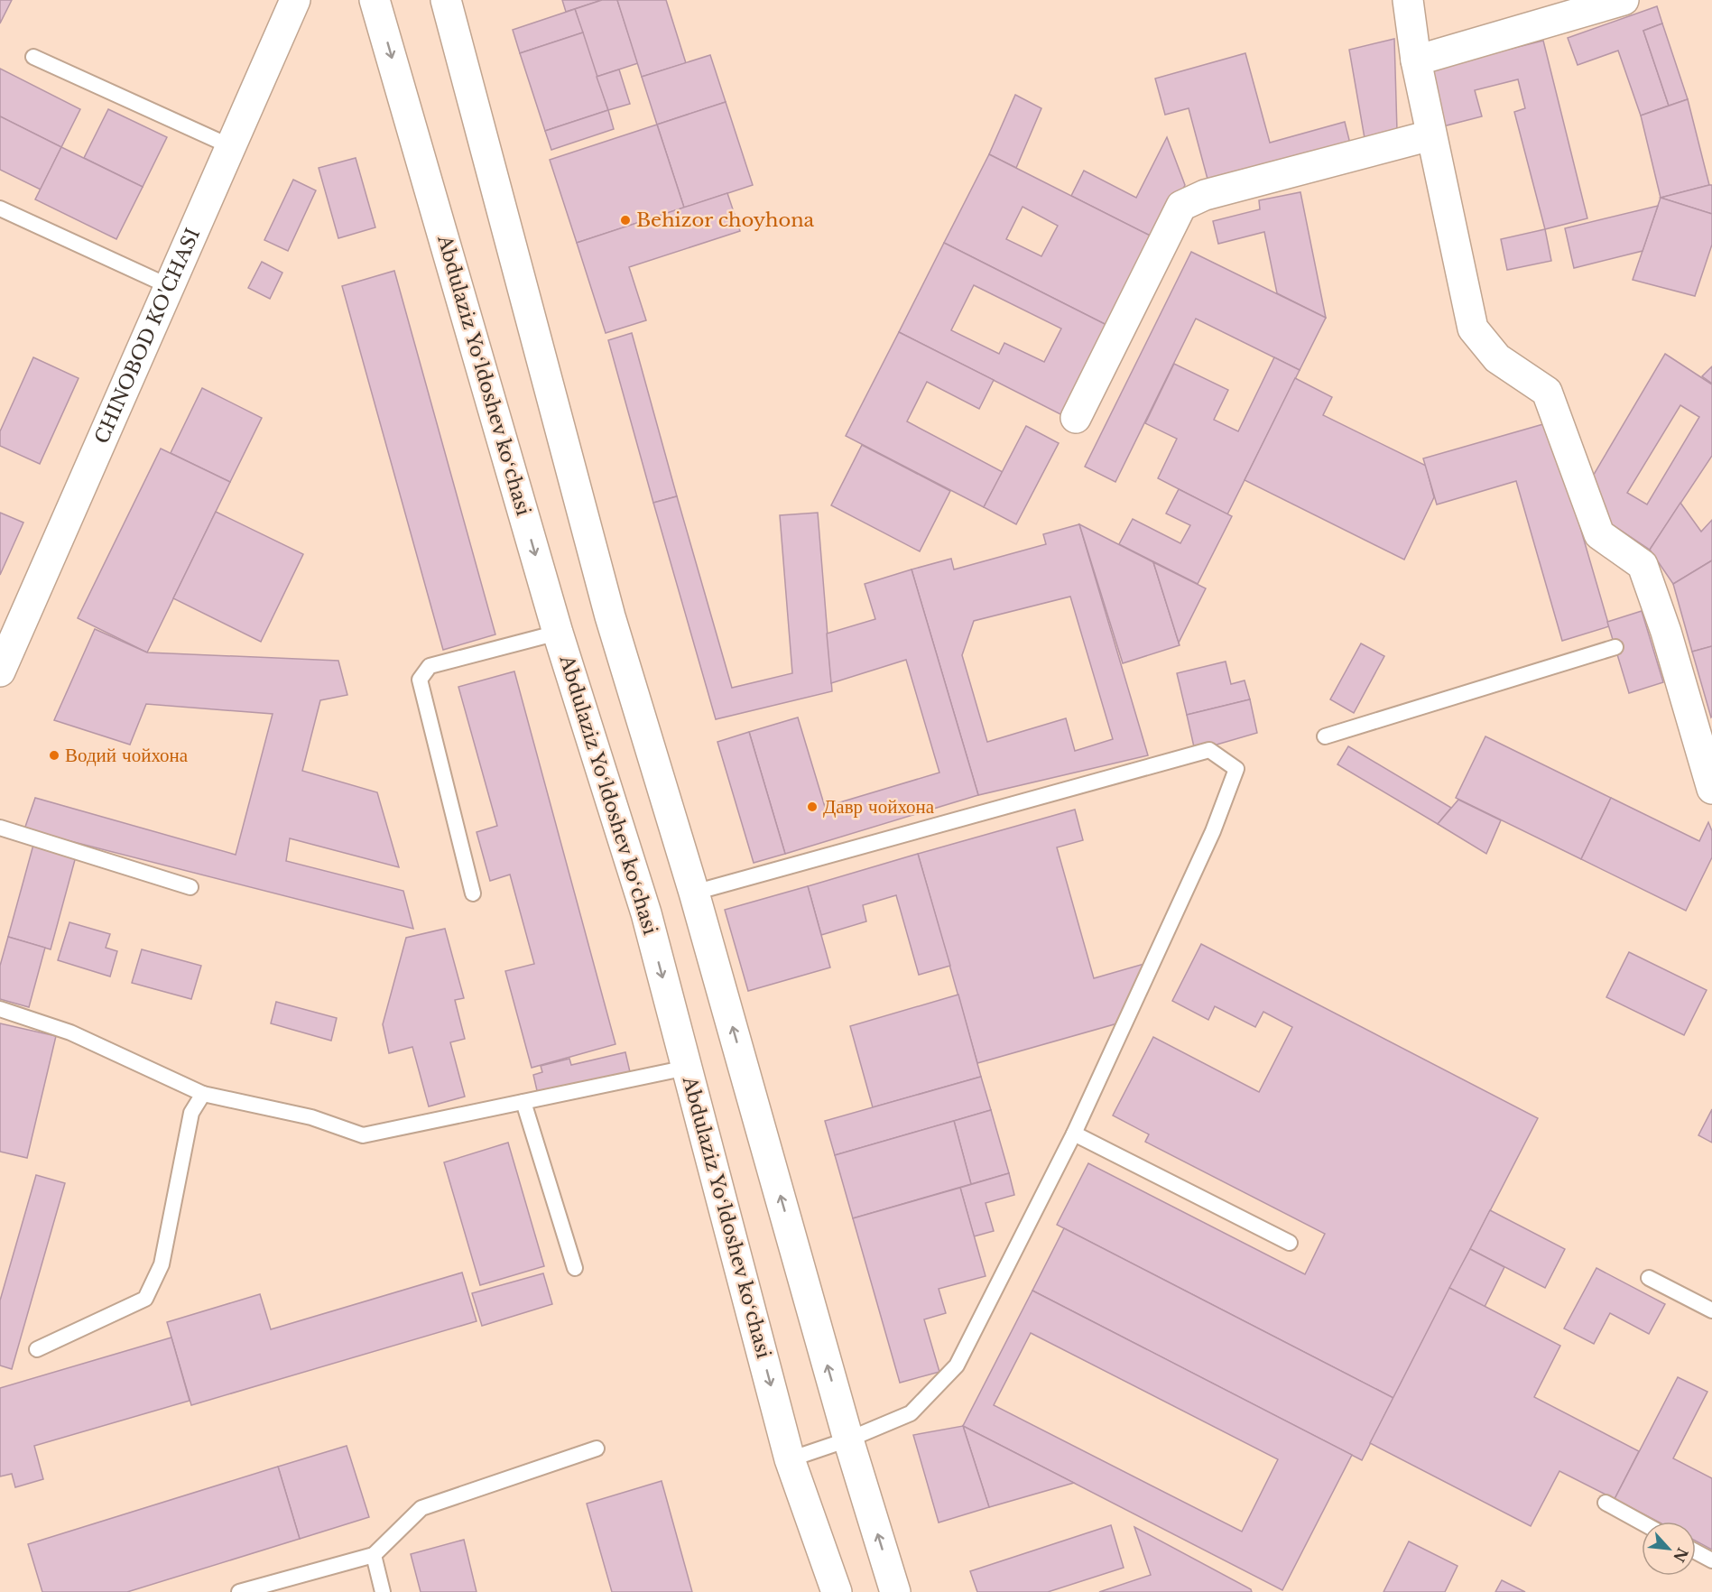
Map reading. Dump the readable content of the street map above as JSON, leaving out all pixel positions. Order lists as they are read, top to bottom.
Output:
{
  "streets": {
    "main road": ["CHINOBOD KO'CHASI", "Abdulaziz Yoʻldoshev koʻchasi"]
  },
  "places": ["Behizor choyhona", "Водий чойхона", "Давр чойхона"],
  "north": "bottom right"
}
